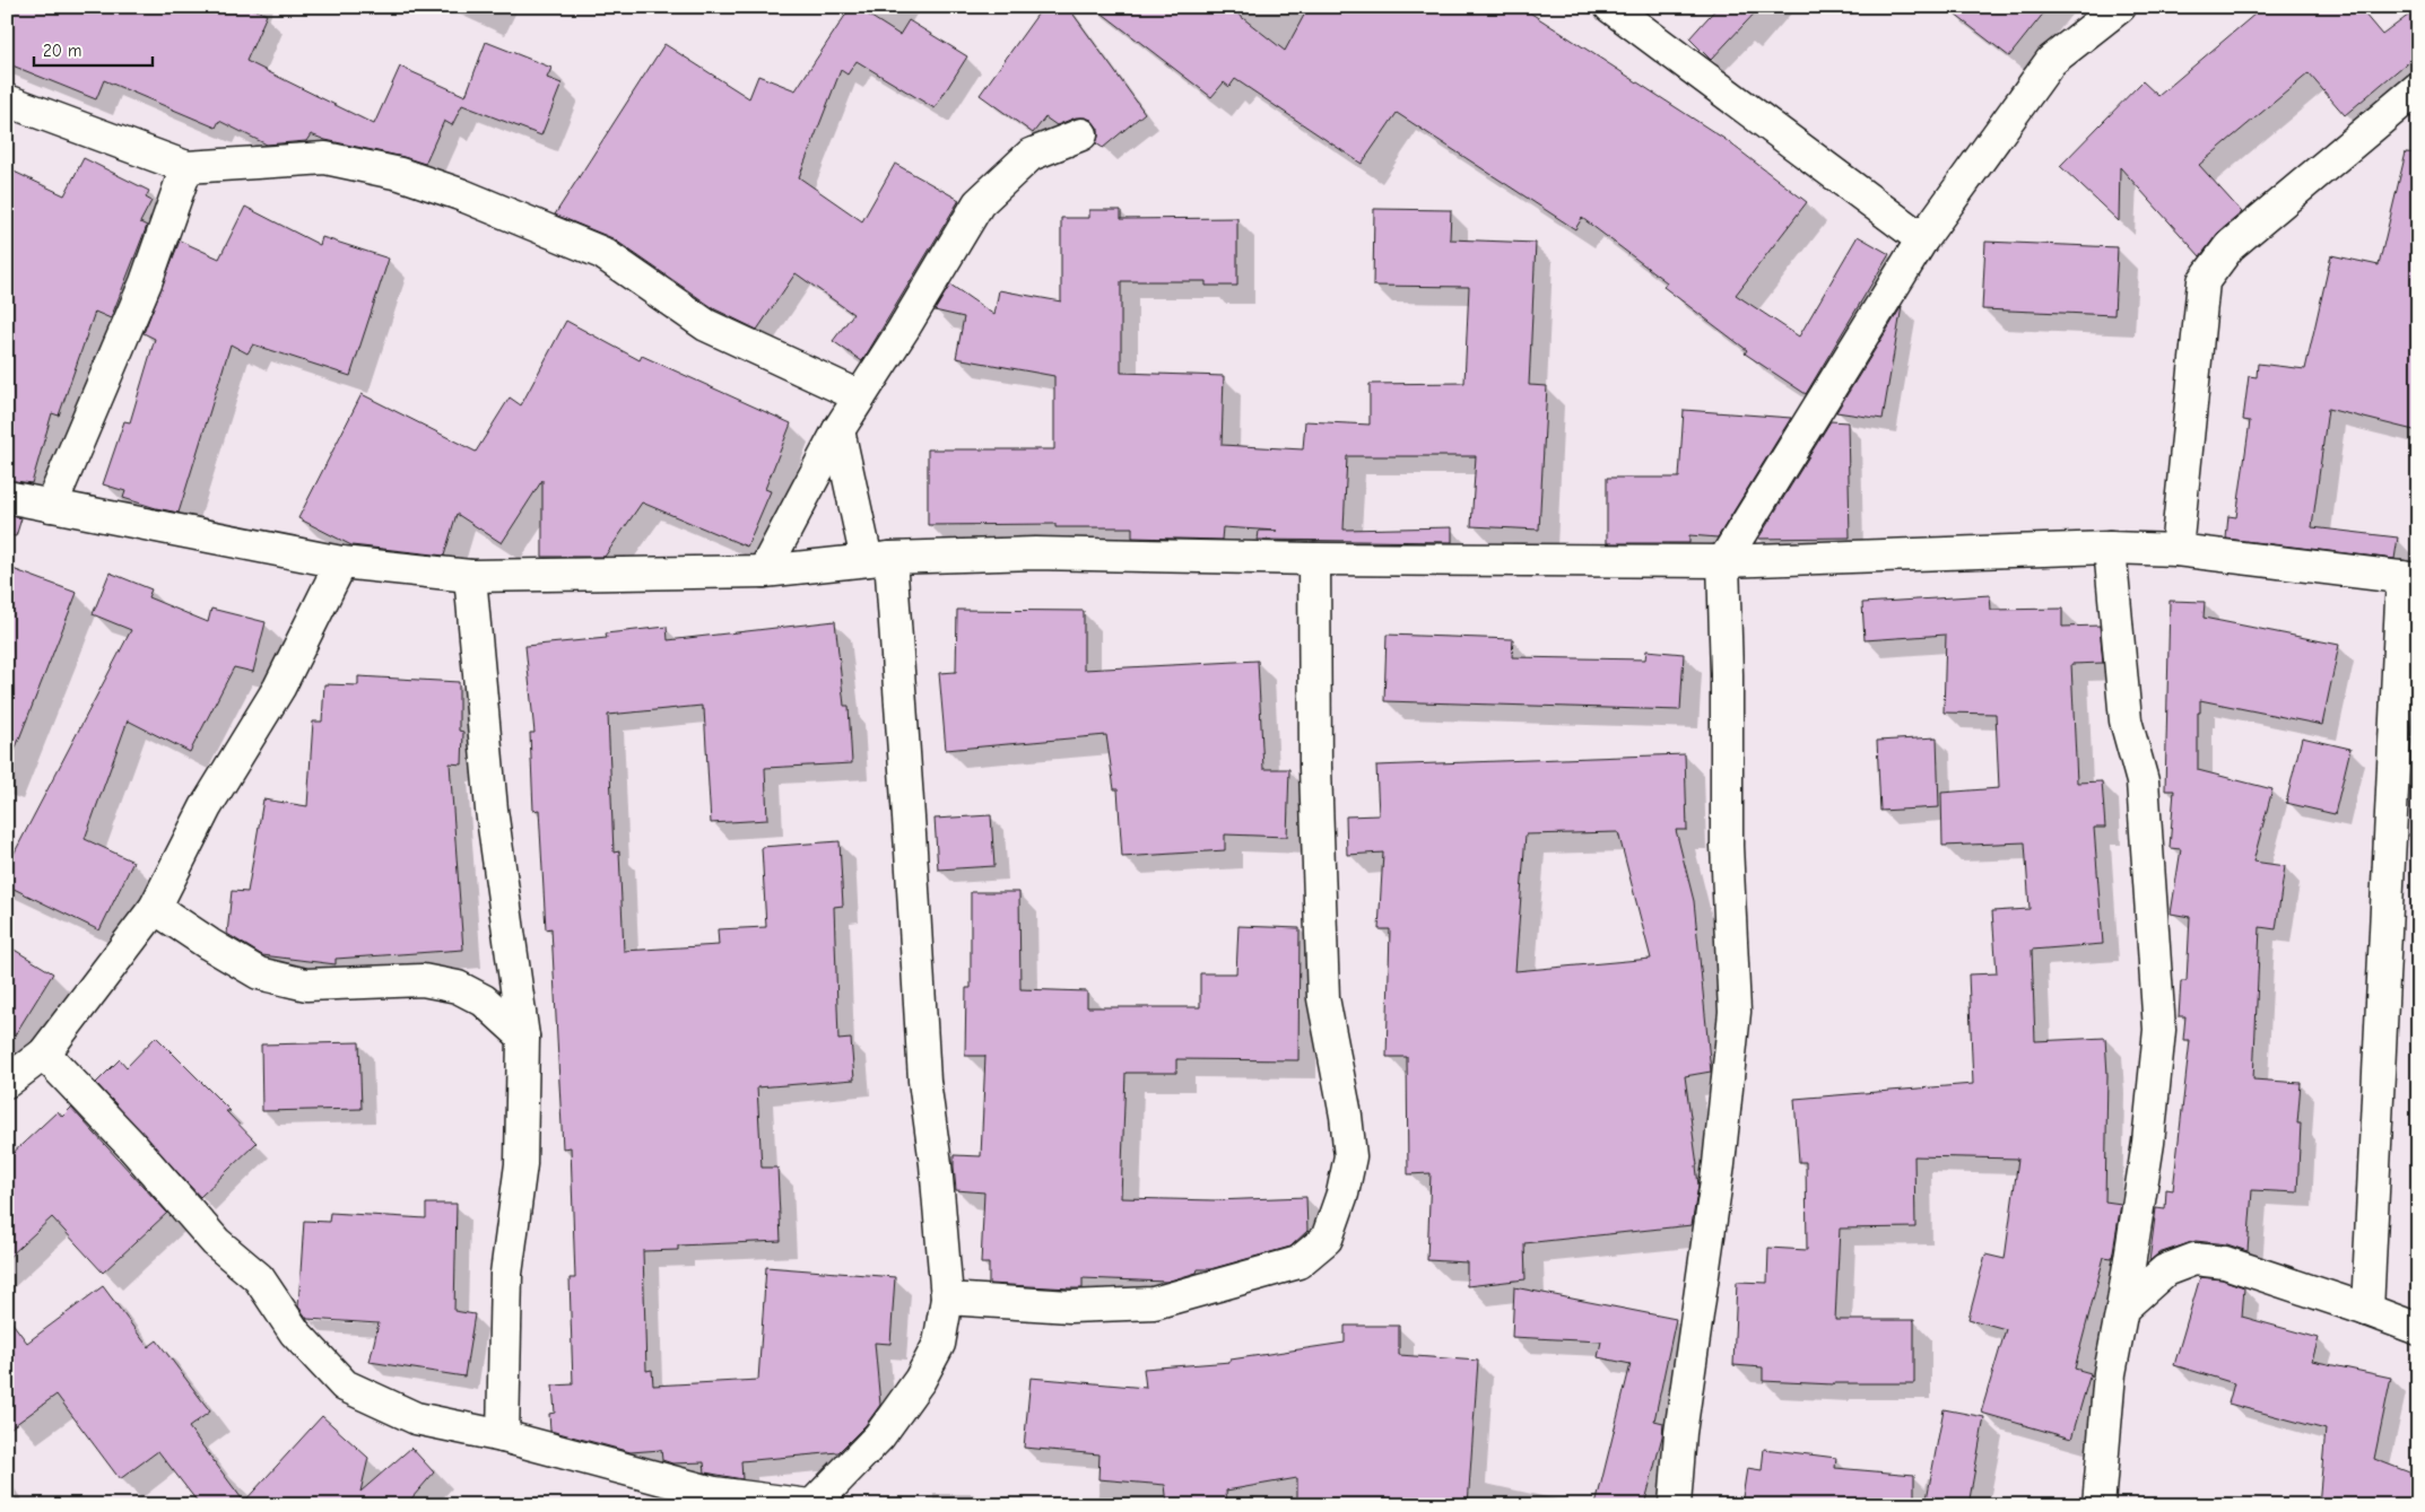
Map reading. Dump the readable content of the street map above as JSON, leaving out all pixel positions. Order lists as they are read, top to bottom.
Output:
{
  "scale_bar": "20 m"
}
